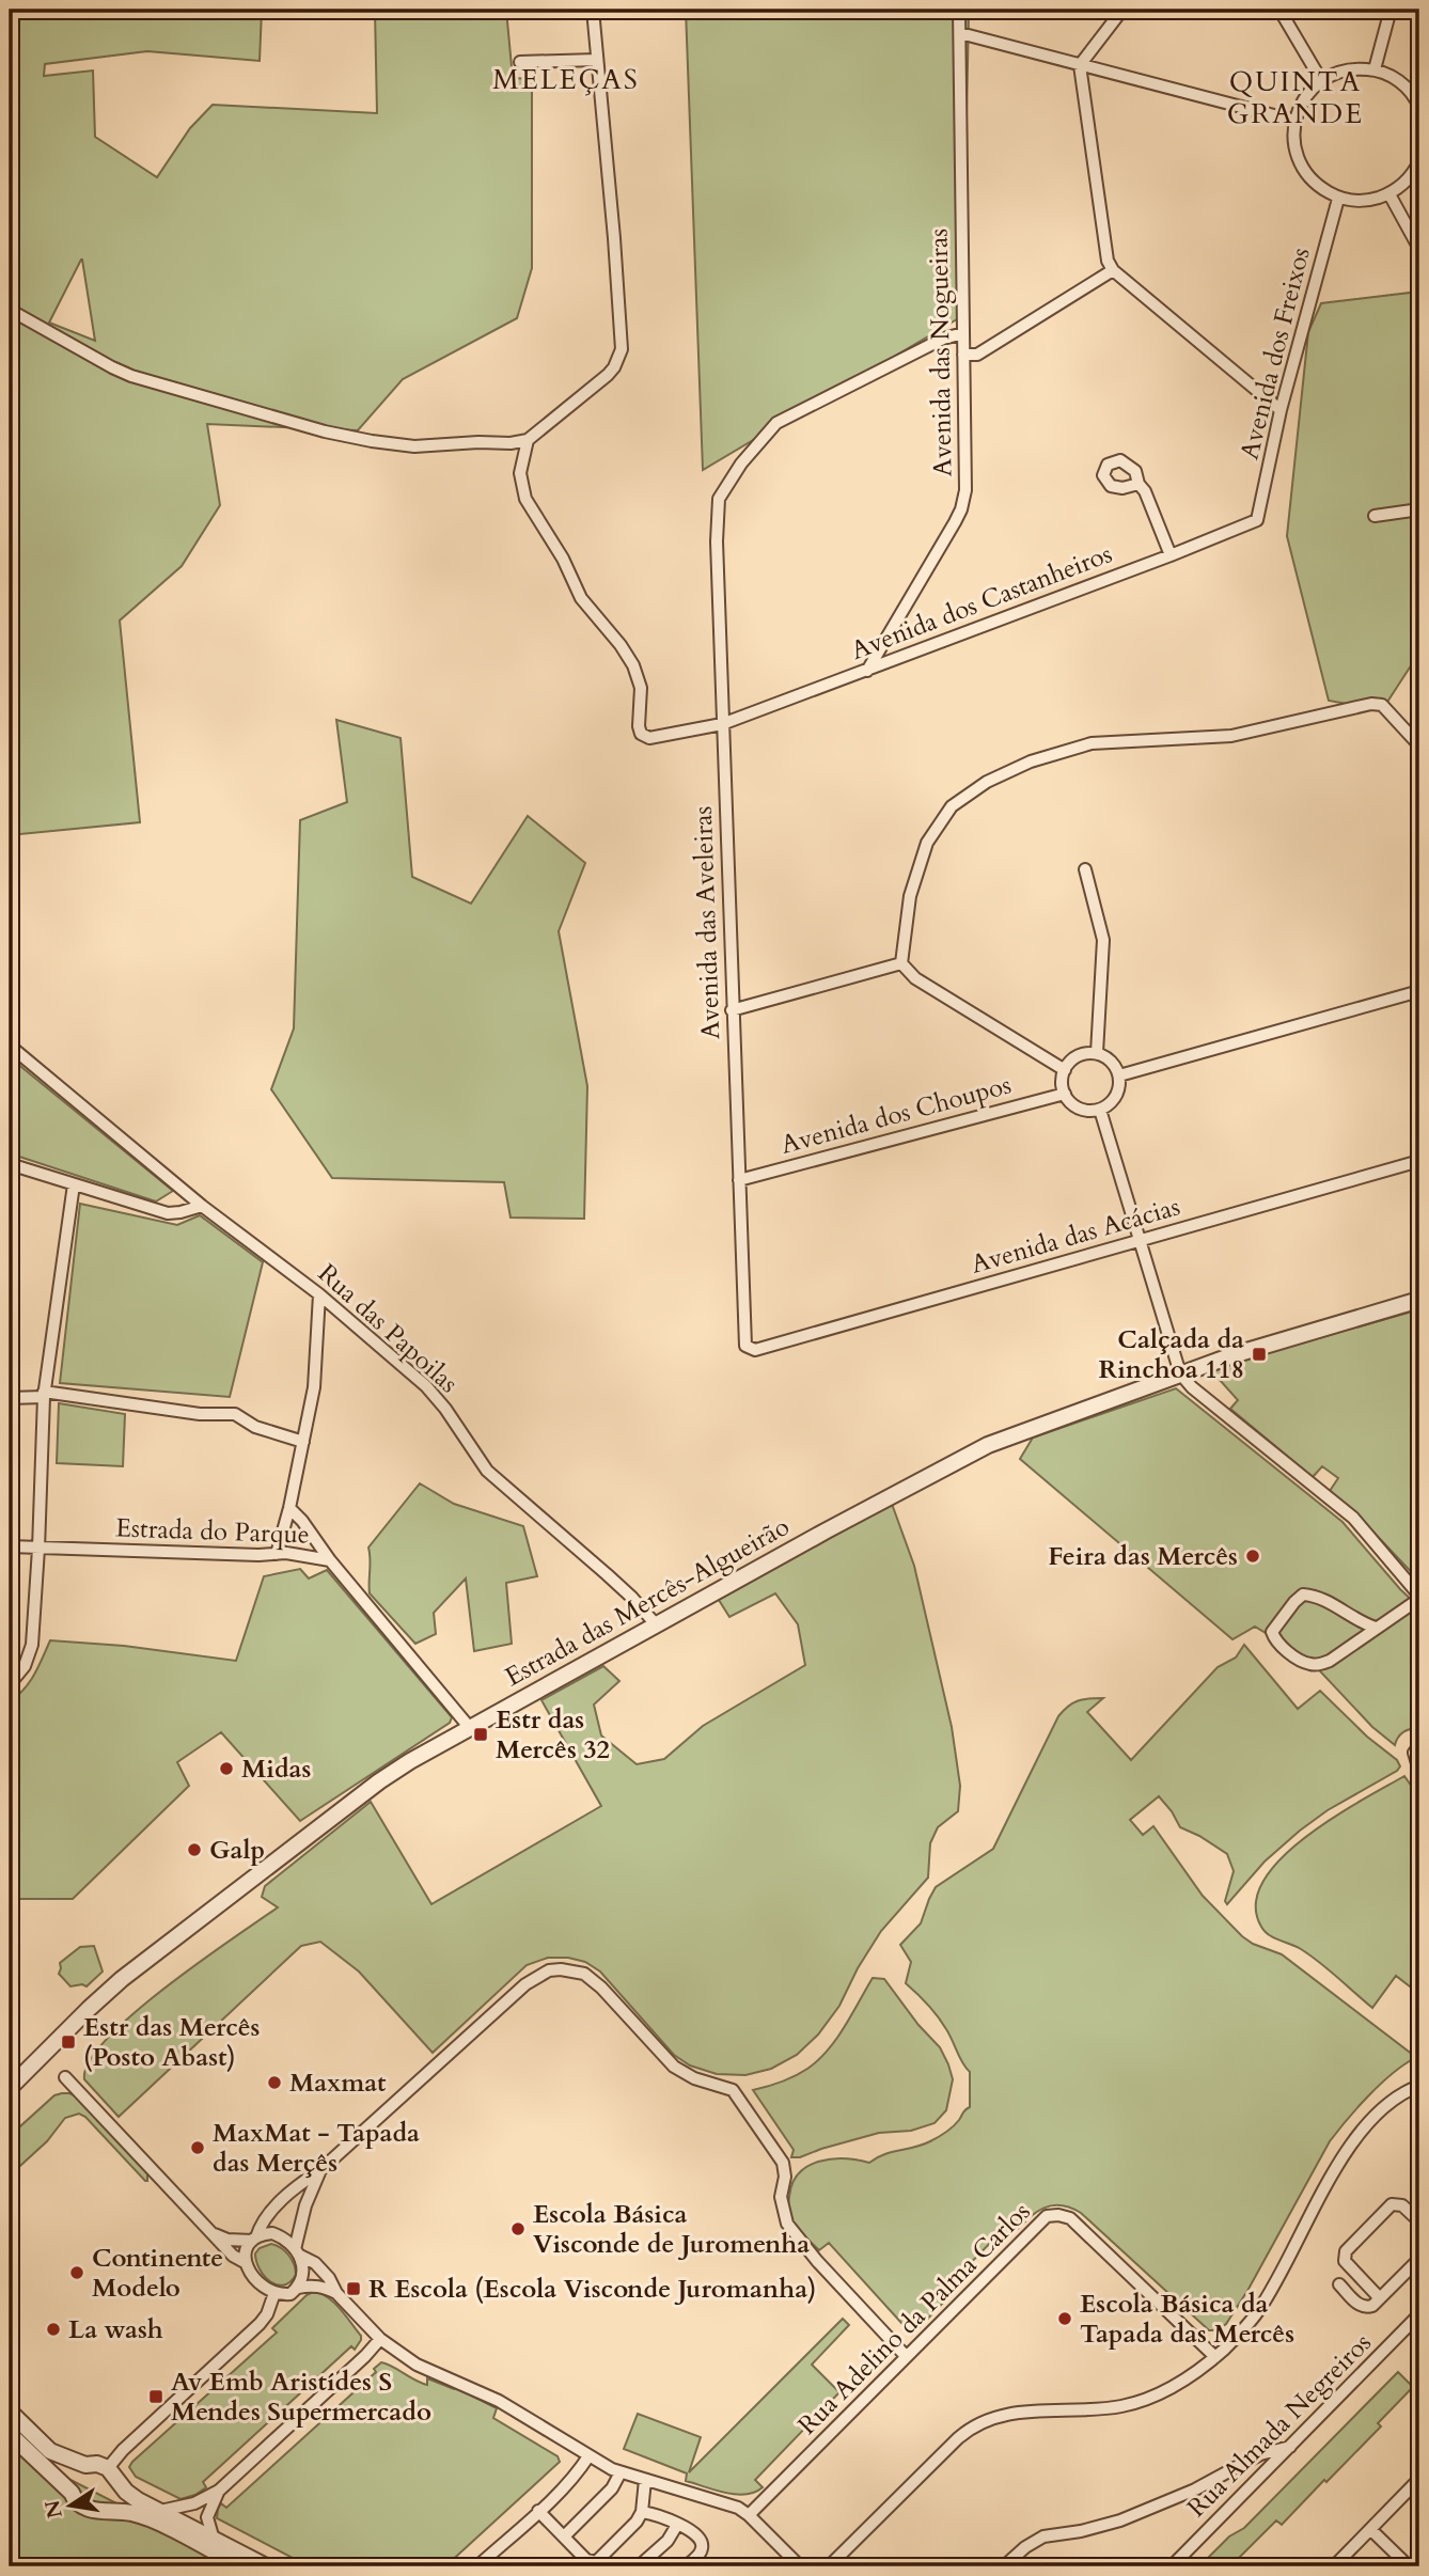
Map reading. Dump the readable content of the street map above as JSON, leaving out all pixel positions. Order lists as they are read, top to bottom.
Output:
{
  "streets": {
    "street": [
      "Avenida das Nogueiras",
      "Avenida dos Freixos",
      "Avenida dos Castanheiros",
      "Avenida das Aveleiras",
      "Avenida dos Choupos",
      "Avenida das Acácias",
      "Rua das Papoilas",
      "Estrada do Parque",
      "Estrada das Mercês-Algueirão",
      "Rua Adelino da Palma Carlos",
      "Rua Almada Negreiros"
    ]
  },
  "crossings": [
    ["Avenida das Nogueiras", "Avenida dos Castanheiros"],
    ["Avenida das Nogueiras", "Avenida das Aveleiras"],
    ["Avenida dos Freixos", "Avenida dos Castanheiros"],
    ["Avenida dos Castanheiros", "Avenida das Aveleiras"],
    ["Avenida das Aveleiras", "Avenida dos Choupos"],
    ["Avenida das Aveleiras", "Avenida das Acácias"],
    ["Rua das Papoilas", "Estrada das Mercês-Algueirão"],
    ["Estrada do Parque", "Estrada das Mercês-Algueirão"]
  ],
  "districts": ["MELEÇAS", "QUINTA GRANDE"],
  "places": {
    "transit": [
      "Calçada da Rinchoa 118",
      "Estr das Mercês 32",
      "Estr das Mercês (Posto Abast)",
      "R Escola (Escola Visconde Juromanha)",
      "Av Emb Aristídes S Mendes Supermercado"
    ],
    "other": [
      "Feira das Mercês",
      "Midas",
      "Galp",
      "Maxmat",
      "MaxMat - Tapada das Merçês",
      "Escola Básica Visconde de Juromenha",
      "Continente Modelo",
      "Escola Básica da Tapada das Mercês",
      "La wash"
    ]
  },
  "north": "left"
}
